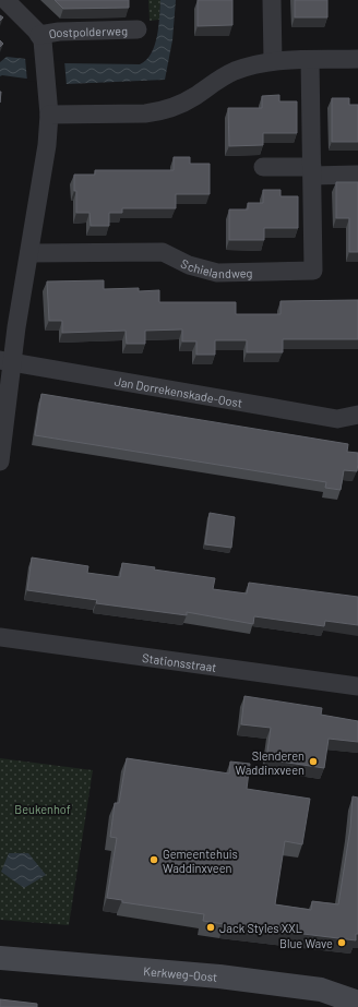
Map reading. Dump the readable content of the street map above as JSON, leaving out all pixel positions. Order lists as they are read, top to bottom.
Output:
{
  "streets": {
    "main road": ["Kerkweg-Oost"],
    "street": [
      "Oostpolderweg",
      "Schielandweg",
      "Jan Dorrekenskade-Oost",
      "Stationsstraat"
    ]
  },
  "parks": ["Beukenhof"],
  "places": [
    "Slenderen Waddinxveen",
    "Gemeentehuis Waddinxveen",
    "Jack Styles XXL",
    "Blue Wave"
  ]
}
